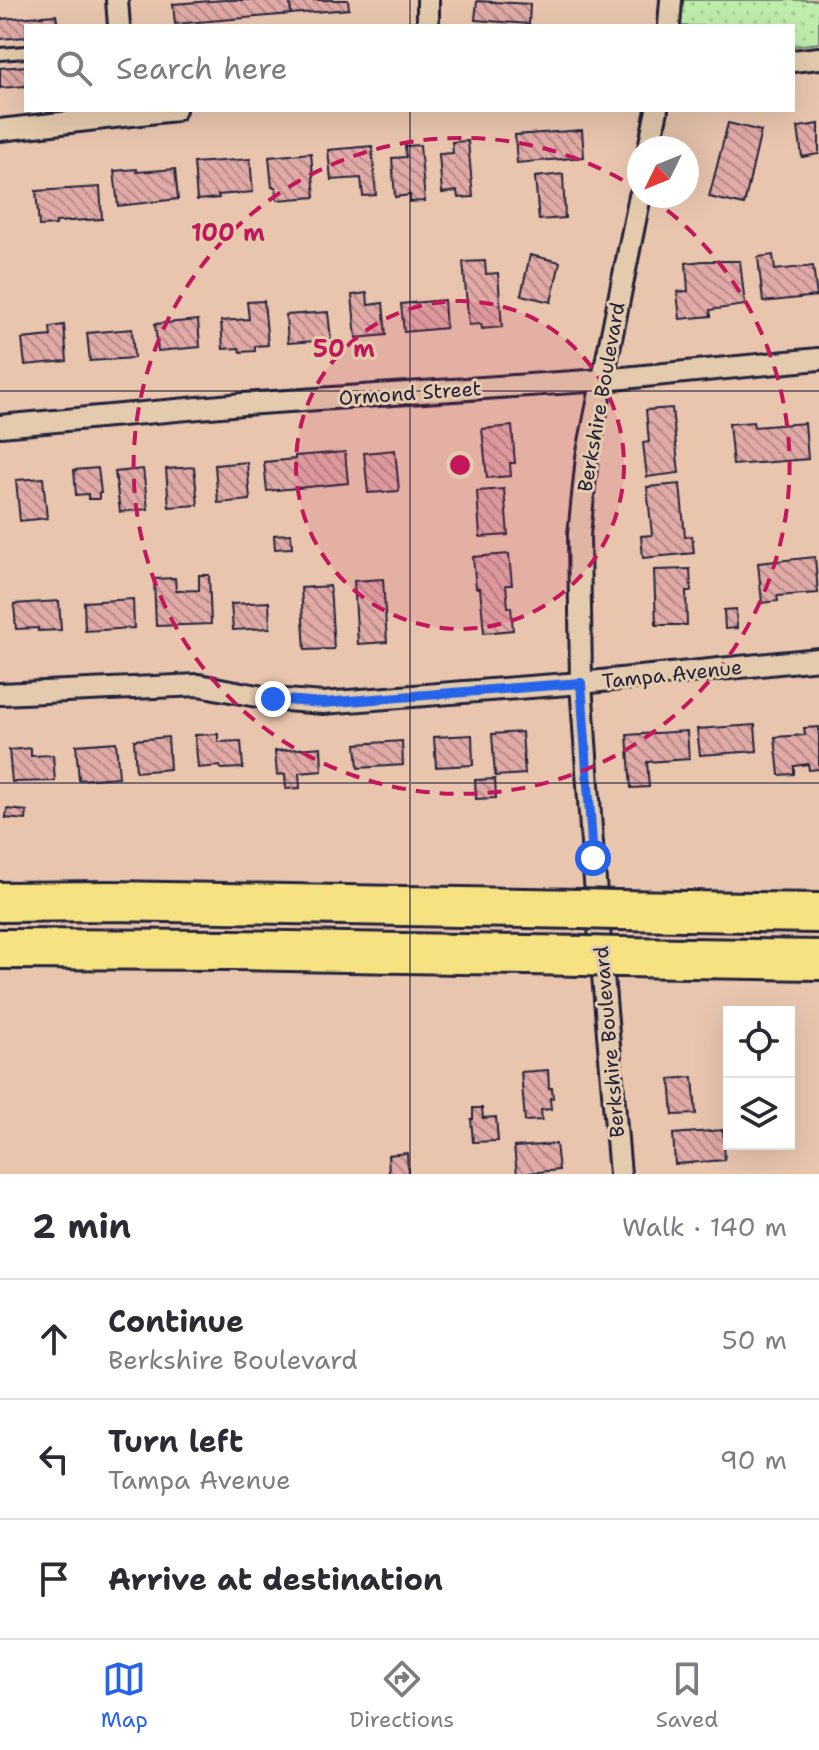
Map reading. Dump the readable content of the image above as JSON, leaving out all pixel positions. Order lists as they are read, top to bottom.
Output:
{
  "streets": {
    "street": ["Ormond Street", "Berkshire Boulevard", "Tampa Avenue"]
  },
  "crossings": [
    ["Ormond Street", "Berkshire Boulevard"],
    ["Berkshire Boulevard", "Tampa Avenue"]
  ],
  "north": "bottom left",
  "page": {
    "search": "Search here",
    "heading": ["2 min", "Walk · 140 m"],
    "list": [
      ["Continue", "Berkshire Boulevard", "50 m"],
      ["Turn left", "Tampa Avenue", "90 m"],
      "Arrive at destination"
    ],
    "nav": ["Map", "Directions", "Saved"]
  },
  "rings": ["100 m", "50 m"]
}
